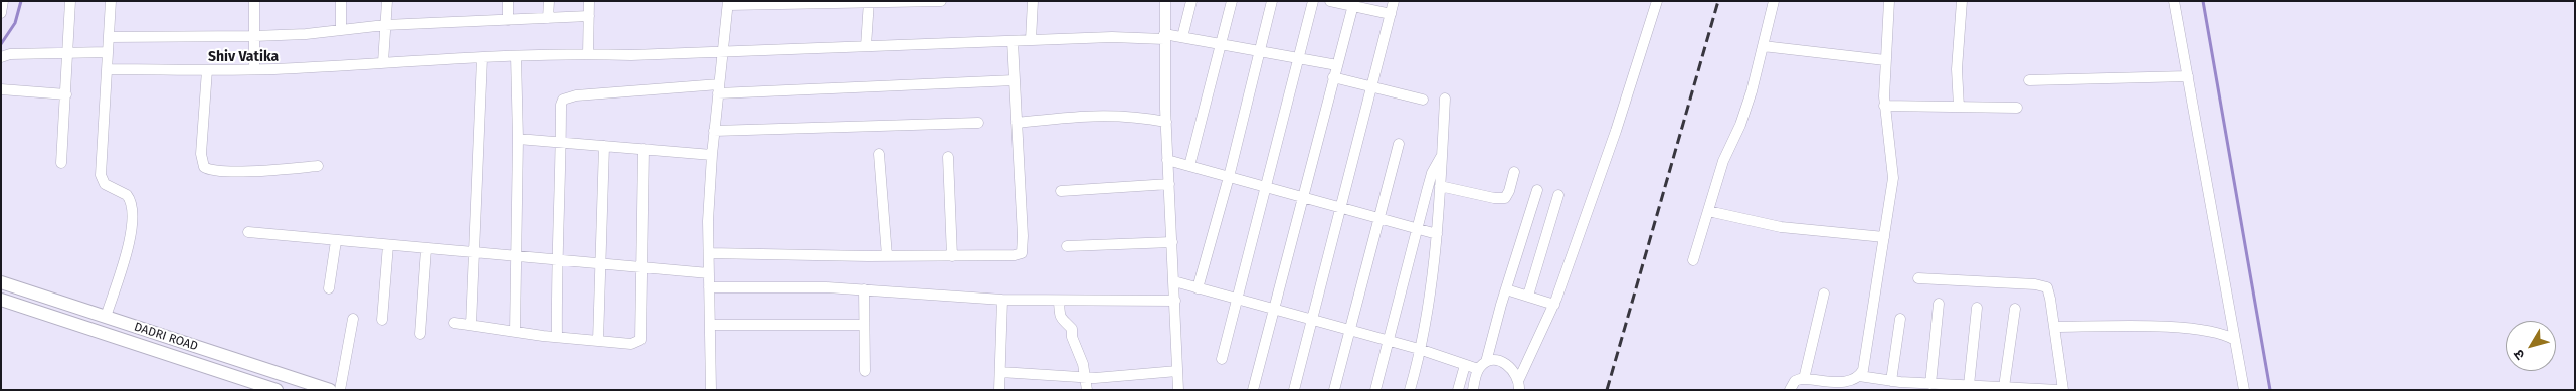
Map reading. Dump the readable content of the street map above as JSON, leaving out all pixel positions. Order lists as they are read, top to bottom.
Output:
{
  "streets": {
    "street": ["DADRI ROAD"]
  },
  "districts": ["Shiv Vatika"],
  "north": "bottom left"
}
